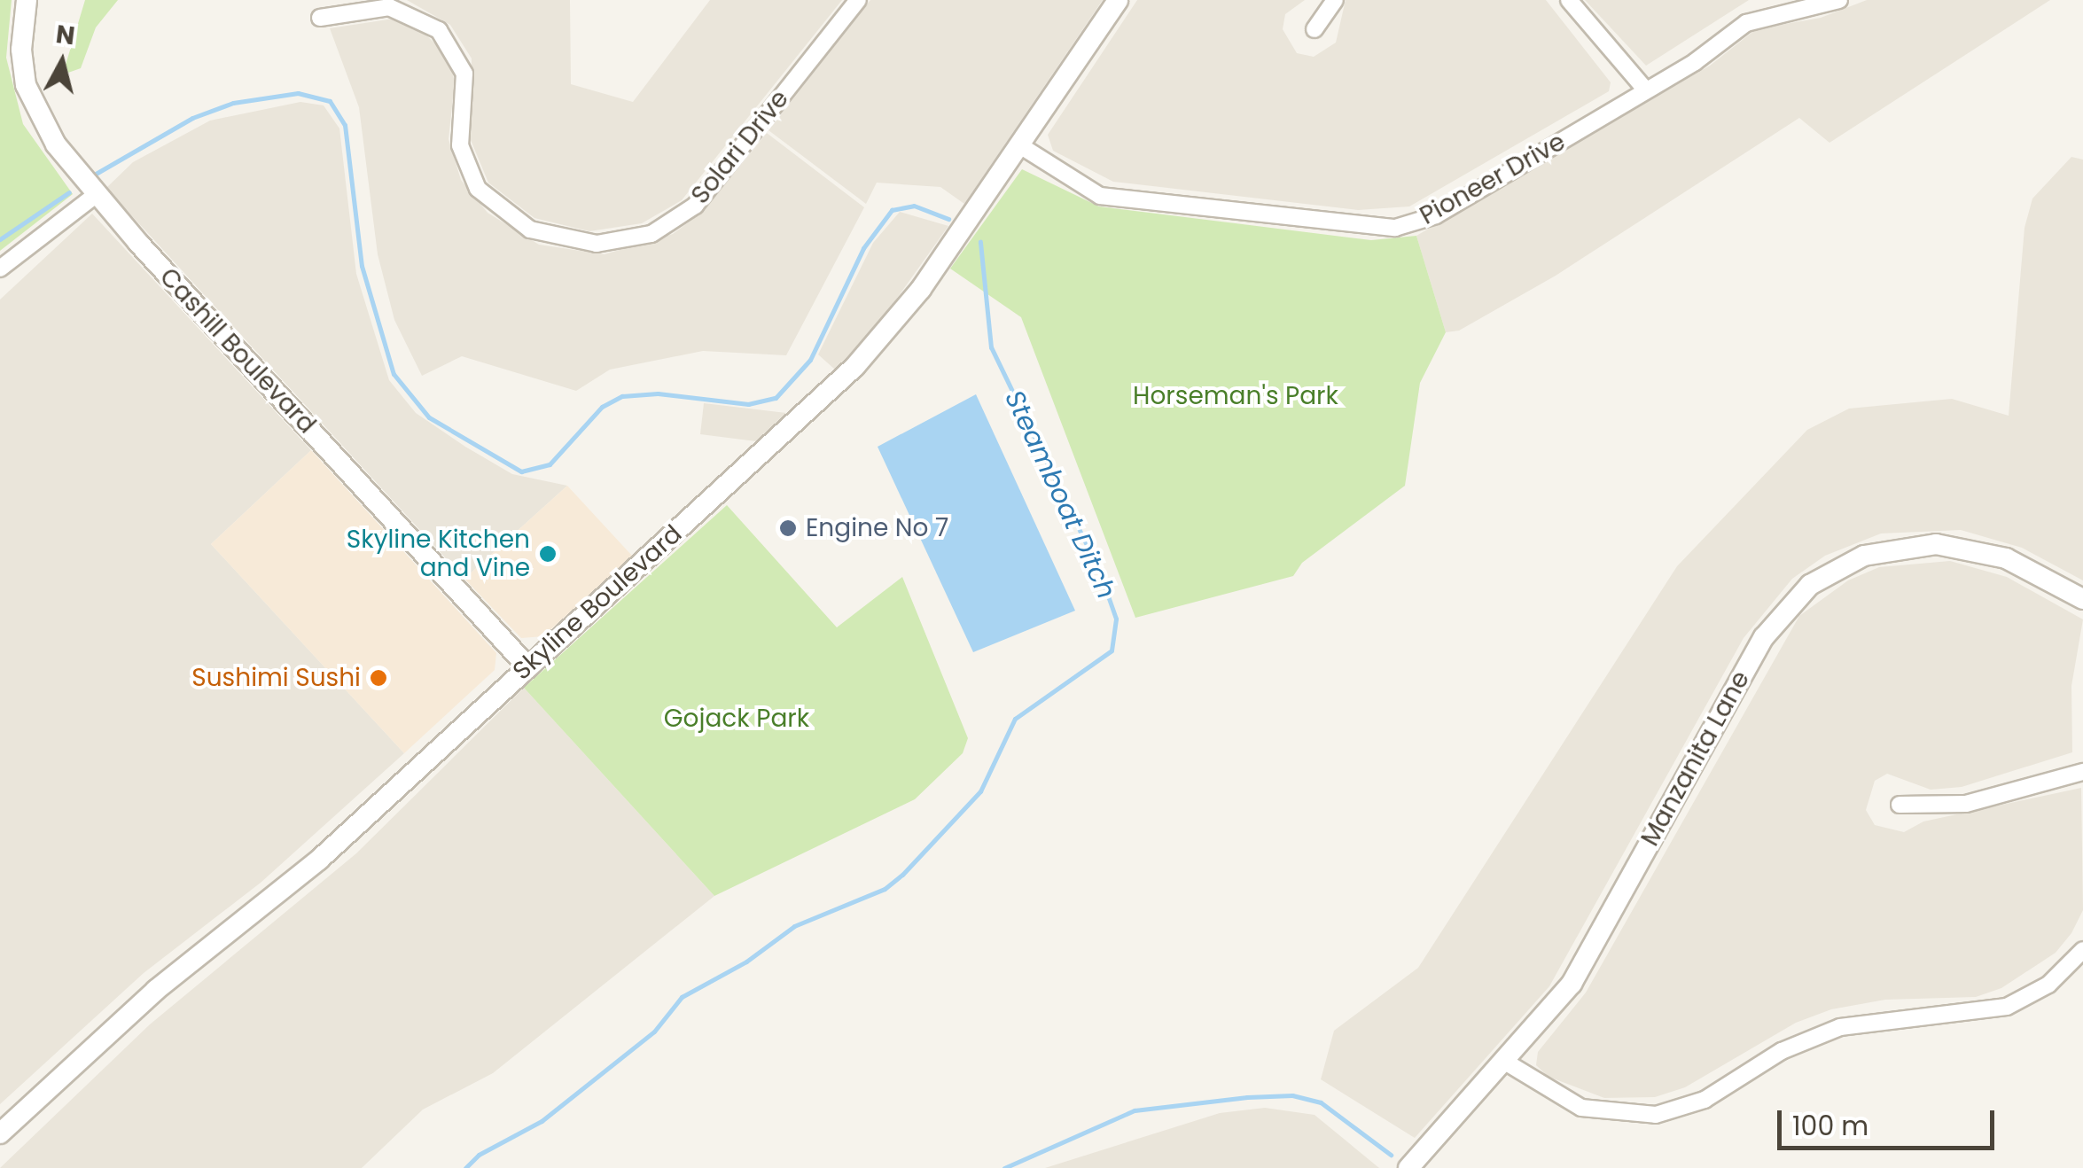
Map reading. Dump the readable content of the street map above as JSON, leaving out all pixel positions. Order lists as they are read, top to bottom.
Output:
{
  "streets": {
    "street": [
      "Solari Drive",
      "Pioneer Drive",
      "Cashill Boulevard",
      "Skyline Boulevard",
      "Manzanita Lane"
    ]
  },
  "crossings": [
    ["Pioneer Drive", "Skyline Boulevard"],
    ["Cashill Boulevard", "Skyline Boulevard"]
  ],
  "water": ["Steamboat Ditch"],
  "parks": ["Horseman's Park", "Gojack Park"],
  "places": ["Engine No 7", "Skyline Kitchen and Vine", "Sushimi Sushi"],
  "scale_bar": "100 m",
  "north": "top"
}
